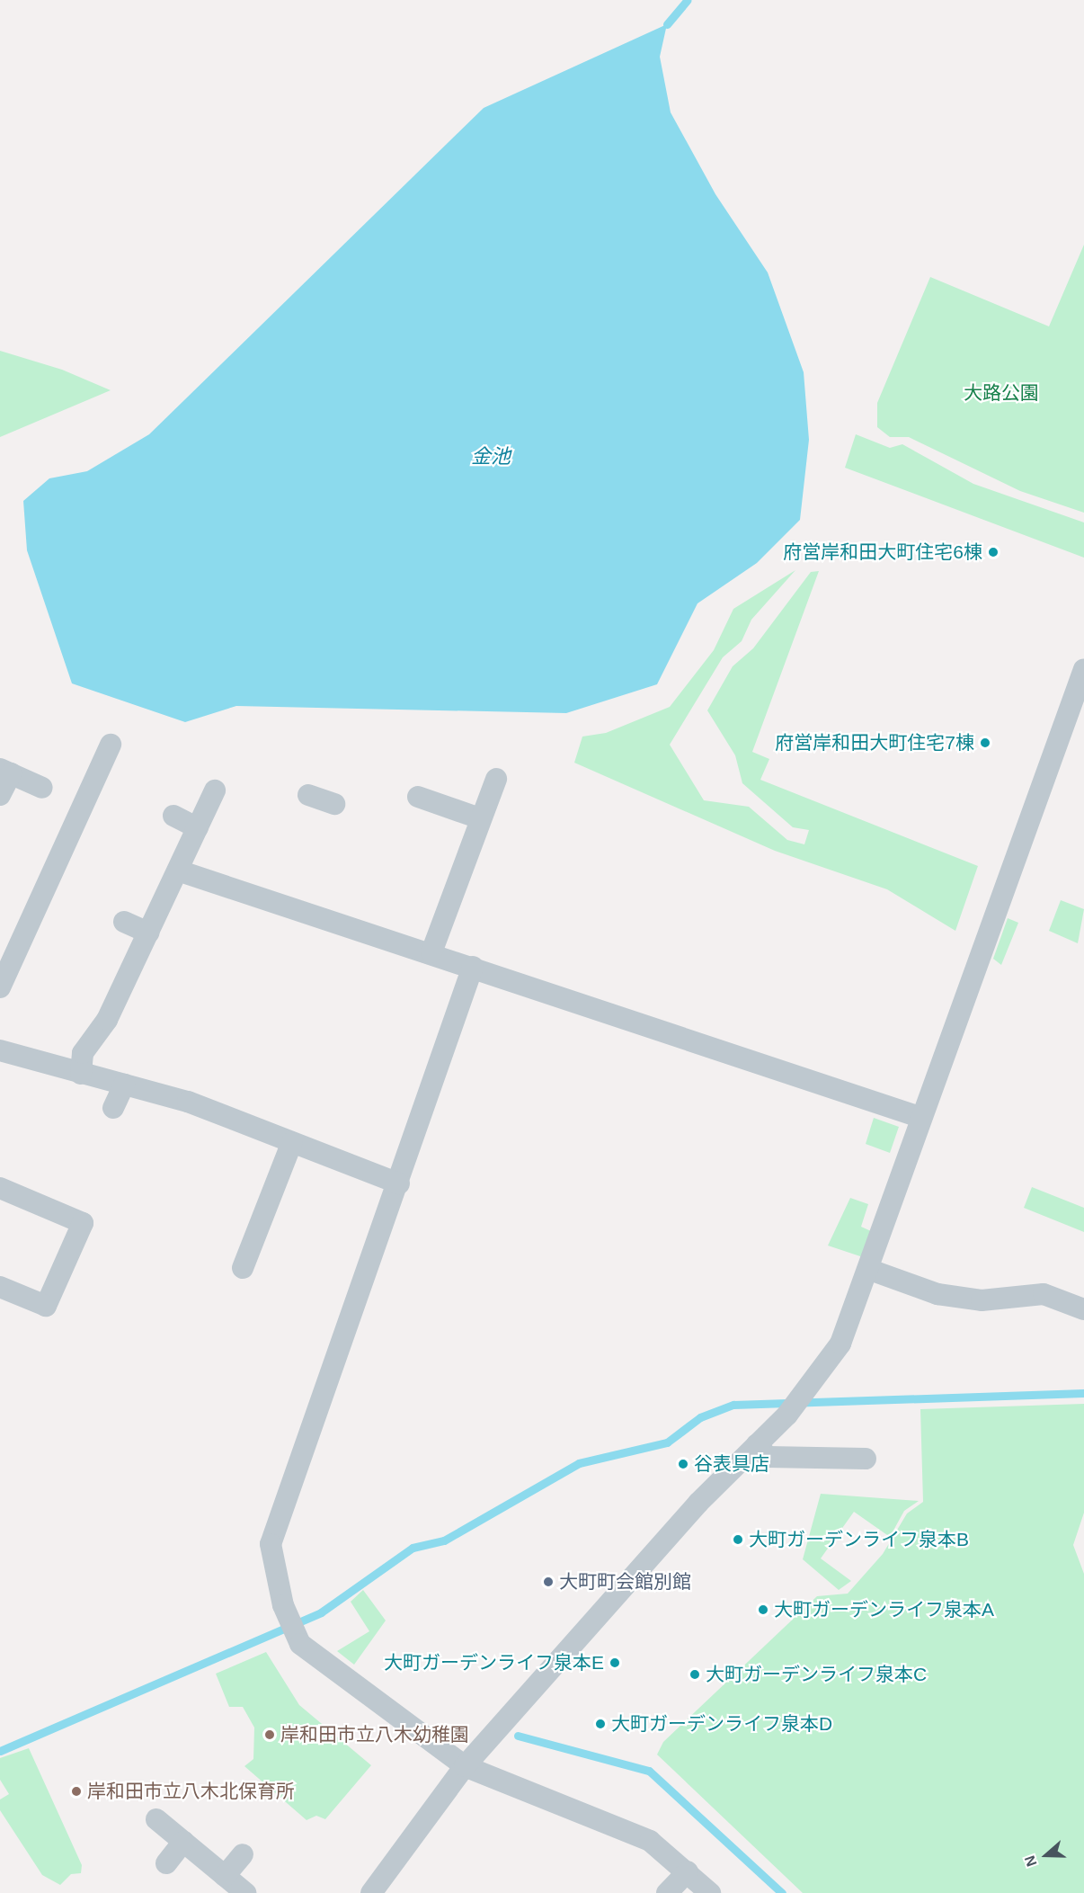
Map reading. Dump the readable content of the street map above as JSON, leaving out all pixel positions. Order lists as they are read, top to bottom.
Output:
{
  "water": ["金池"],
  "parks": ["大路公園"],
  "places": [
    "府営岸和田大町住宅6棟",
    "府営岸和田大町住宅7棟",
    "谷表具店",
    "大町ガーデンライフ泉本B",
    "大町町会館別館",
    "大町ガーデンライフ泉本A",
    "大町ガーデンライフ泉本E",
    "大町ガーデンライフ泉本C",
    "大町ガーデンライフ泉本D",
    "岸和田市立八木幼稚園",
    "岸和田市立八木北保育所"
  ],
  "north": "left"
}
